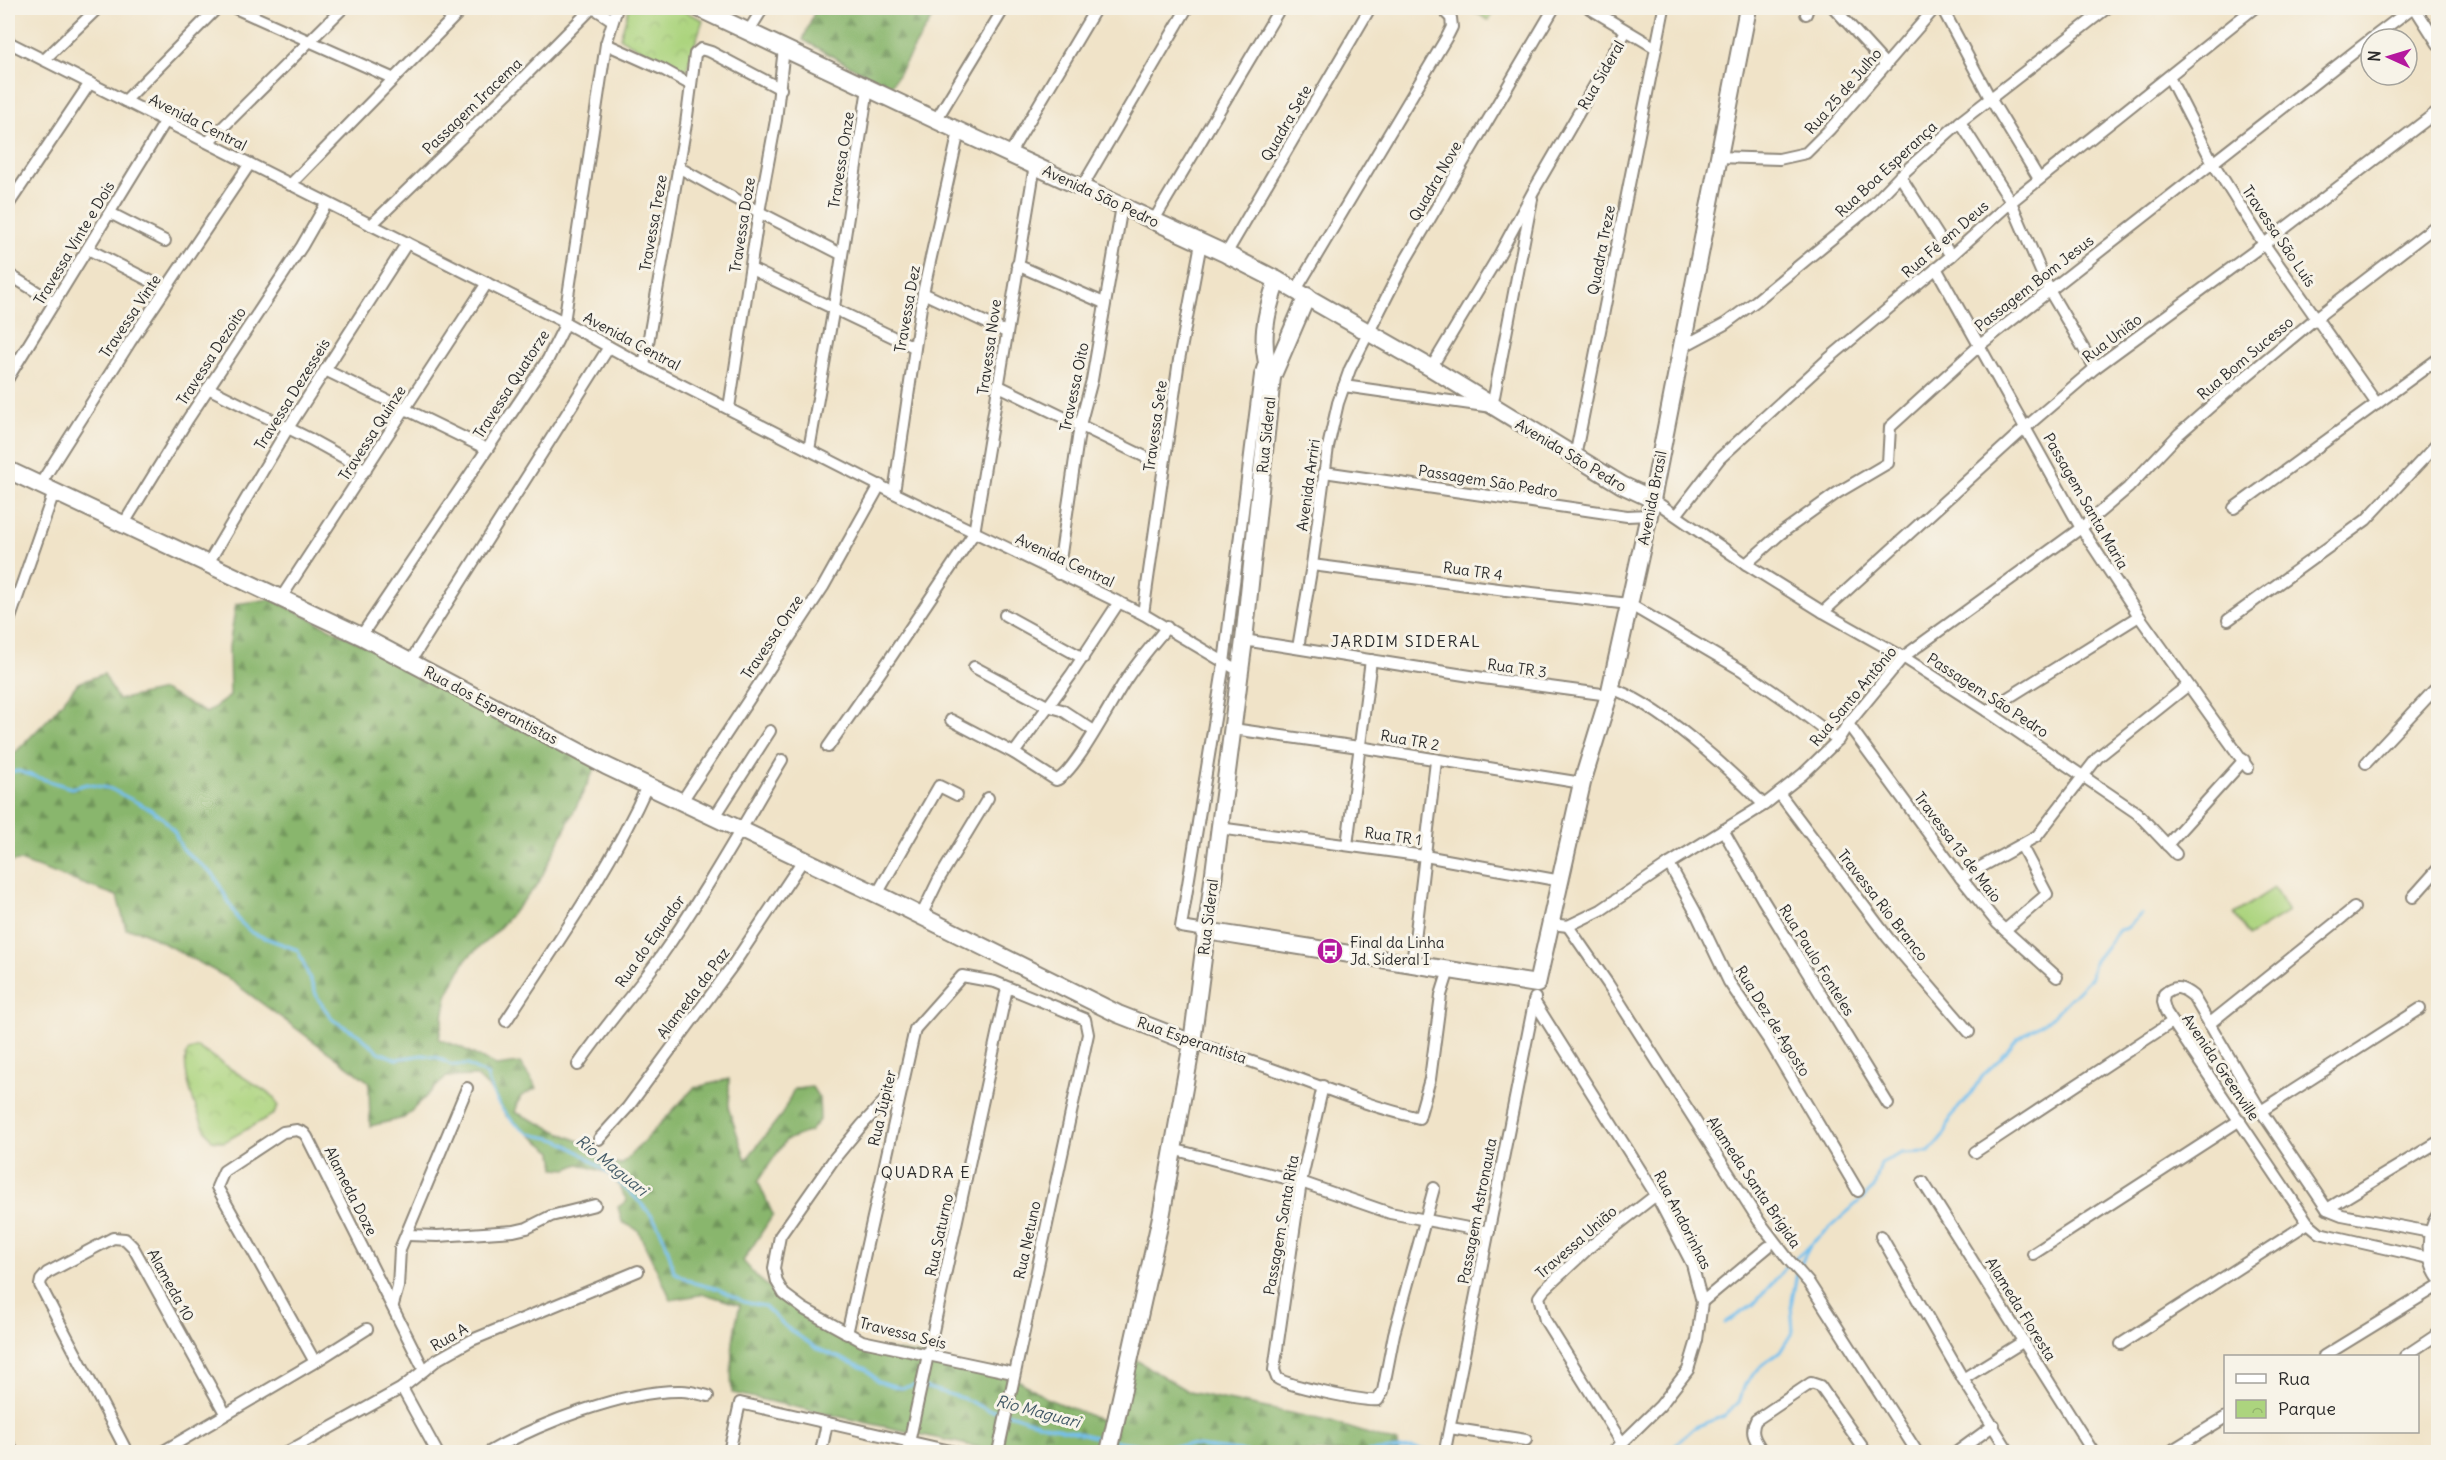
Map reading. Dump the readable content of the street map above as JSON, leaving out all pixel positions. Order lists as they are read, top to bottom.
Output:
{
  "streets": {
    "main road": [
      "Rua Sideral",
      "Avenida São Pedro",
      "Avenida Brasil",
      "Rua dos Esperantistas",
      "Rua Esperantista"
    ],
    "street": [
      "Rua 25 de Julho",
      "Passagem Iracema",
      "Avenida Central",
      "Quadra Sete",
      "Travessa Onze",
      "Rua Boa Esperança",
      "Quadra Nove",
      "Travessa Treze",
      "Travessa Doze",
      "Travessa São Luís",
      "Rua Fé em Deus",
      "Travessa Vinte e Dois",
      "Quadra Treze",
      "Passagem Bom Jesus",
      "Travessa Dez",
      "Travessa Vinte",
      "Rua União",
      "Travessa Nove",
      "Travessa Dezoito",
      "Rua Bom Sucesso",
      "Travessa Quatorze",
      "Travessa Oito",
      "Travessa Dezesseis",
      "Travessa Sete",
      "Travessa Quinze",
      "Passagem São Pedro",
      "Avenida Arriri",
      "Passagem Santa Maria",
      "Rua TR 4",
      "Rua TR 3",
      "Rua Santo Antônio",
      "Rua TR 2",
      "Rua TR 1",
      "Travessa 13 de Maio",
      "Travessa Rio Branco",
      "Rua do Equador",
      "Rua Paulo Fonteles",
      "Alameda da Paz",
      "Rua Dez de Agosto",
      "Avenida Greenville",
      "Rua Júpiter",
      "Alameda Santa Brígida",
      "Alameda Doze",
      "Passagem Astronauta",
      "Rua Andorinhas",
      "Passagem Santa Rita",
      "Rua Saturno",
      "Rua Netuno",
      "Travessa União",
      "Alameda 10",
      "Alameda Floresta",
      "Travessa Seis",
      "Rua A"
    ]
  },
  "crossings": [
    ["Rua Sideral", "Avenida Central"],
    ["Rua Sideral", "Avenida São Pedro"],
    ["Rua Sideral", "Rua TR 3"],
    ["Rua Sideral", "Rua TR 2"],
    ["Rua Sideral", "Rua TR 1"],
    ["Rua Sideral", "Rua Esperantista"],
    ["Rua 25 de Julho", "Avenida Brasil"],
    ["Passagem Iracema", "Avenida Central"],
    ["Avenida Central", "Travessa Onze"],
    ["Avenida Central", "Travessa Treze"],
    ["Avenida Central", "Travessa Doze"],
    ["Avenida Central", "Travessa Vinte e Dois"],
    ["Avenida Central", "Travessa Dez"],
    ["Avenida Central", "Travessa Vinte"],
    ["Avenida Central", "Travessa Nove"],
    ["Avenida Central", "Travessa Dezoito"],
    ["Avenida Central", "Travessa Quatorze"],
    ["Avenida Central", "Travessa Oito"],
    ["Avenida Central", "Travessa Dezesseis"],
    ["Avenida Central", "Travessa Sete"],
    ["Avenida Central", "Travessa Quinze"],
    ["Quadra Sete", "Avenida São Pedro"],
    ["Travessa Onze", "Avenida São Pedro"],
    ["Travessa Onze", "Rua dos Esperantistas"],
    ["Rua Boa Esperança", "Avenida Brasil"],
    ["Quadra Nove", "Avenida São Pedro"],
    ["Quadra Nove", "Avenida Arriri"],
    ["Avenida São Pedro", "Travessa Doze"],
    ["Avenida São Pedro", "Quadra Treze"],
    ["Avenida São Pedro", "Travessa Dez"],
    ["Avenida São Pedro", "Travessa Nove"],
    ["Avenida São Pedro", "Travessa Oito"],
    ["Avenida São Pedro", "Travessa Sete"],
    ["Avenida São Pedro", "Passagem São Pedro"],
    ["Avenida São Pedro", "Avenida Arriri"],
    ["Avenida São Pedro", "Avenida Brasil"],
    ["Travessa Treze", "Travessa Doze"],
    ["Travessa São Luís", "Rua Fé em Deus"],
    ["Travessa São Luís", "Passagem Bom Jesus"],
    ["Travessa São Luís", "Rua União"],
    ["Travessa São Luís", "Rua Bom Sucesso"],
    ["Rua Fé em Deus", "Passagem São Pedro"],
    ["Rua Fé em Deus", "Passagem Santa Maria"],
    ["Passagem Bom Jesus", "Passagem São Pedro"],
    ["Passagem Bom Jesus", "Passagem Santa Maria"],
    ["Travessa Vinte", "Rua dos Esperantistas"],
    ["Rua União", "Passagem São Pedro"],
    ["Rua União", "Passagem Santa Maria"],
    ["Travessa Dezoito", "Rua dos Esperantistas"],
    ["Rua Bom Sucesso", "Passagem Santa Maria"],
    ["Rua Bom Sucesso", "Rua Santo Antônio"],
    ["Travessa Quatorze", "Rua dos Esperantistas"],
    ["Travessa Dezesseis", "Rua dos Esperantistas"],
    ["Travessa Quinze", "Rua dos Esperantistas"],
    ["Passagem São Pedro", "Avenida Arriri"],
    ["Passagem São Pedro", "Avenida Brasil"],
    ["Passagem São Pedro", "Passagem Santa Maria"],
    ["Passagem São Pedro", "Rua Santo Antônio"],
    ["Avenida Arriri", "Rua TR 4"],
    ["Avenida Arriri", "Rua TR 3"],
    ["Avenida Brasil", "Rua TR 4"],
    ["Avenida Brasil", "Rua TR 3"],
    ["Avenida Brasil", "Rua Santo Antônio"],
    ["Avenida Brasil", "Rua TR 2"],
    ["Avenida Brasil", "Rua TR 1"],
    ["Avenida Brasil", "Alameda Santa Brígida"],
    ["Avenida Brasil", "Passagem Astronauta"],
    ["Passagem Santa Maria", "Rua Santo Antônio"],
    ["Rua Santo Antônio", "Travessa 13 de Maio"],
    ["Rua Santo Antônio", "Travessa Rio Branco"],
    ["Rua Santo Antônio", "Rua Paulo Fonteles"],
    ["Rua Santo Antônio", "Rua Dez de Agosto"],
    ["Rua Santo Antônio", "Alameda Santa Brígida"],
    ["Rua dos Esperantistas", "Rua do Equador"],
    ["Rua dos Esperantistas", "Alameda da Paz"],
    ["Rua dos Esperantistas", "Rua Esperantista"],
    ["Rua Esperantista", "Passagem Santa Rita"],
    ["Rua Júpiter", "Rua Saturno"],
    ["Rua Júpiter", "Rua Netuno"],
    ["Rua Júpiter", "Travessa Seis"],
    ["Alameda Doze", "Rua A"],
    ["Passagem Astronauta", "Rua Andorinhas"],
    ["Rua Andorinhas", "Travessa União"],
    ["Rua Saturno", "Rua Netuno"],
    ["Rua Saturno", "Travessa Seis"],
    ["Rua Netuno", "Travessa Seis"]
  ],
  "districts": ["JARDIM SIDERAL", "QUADRA E"],
  "water": ["Rio Maguari"],
  "places": {
    "bus stop": ["Final da Linha Jd. Sideral I"]
  },
  "legend": ["Rua", "Parque"],
  "north": "left"
}
